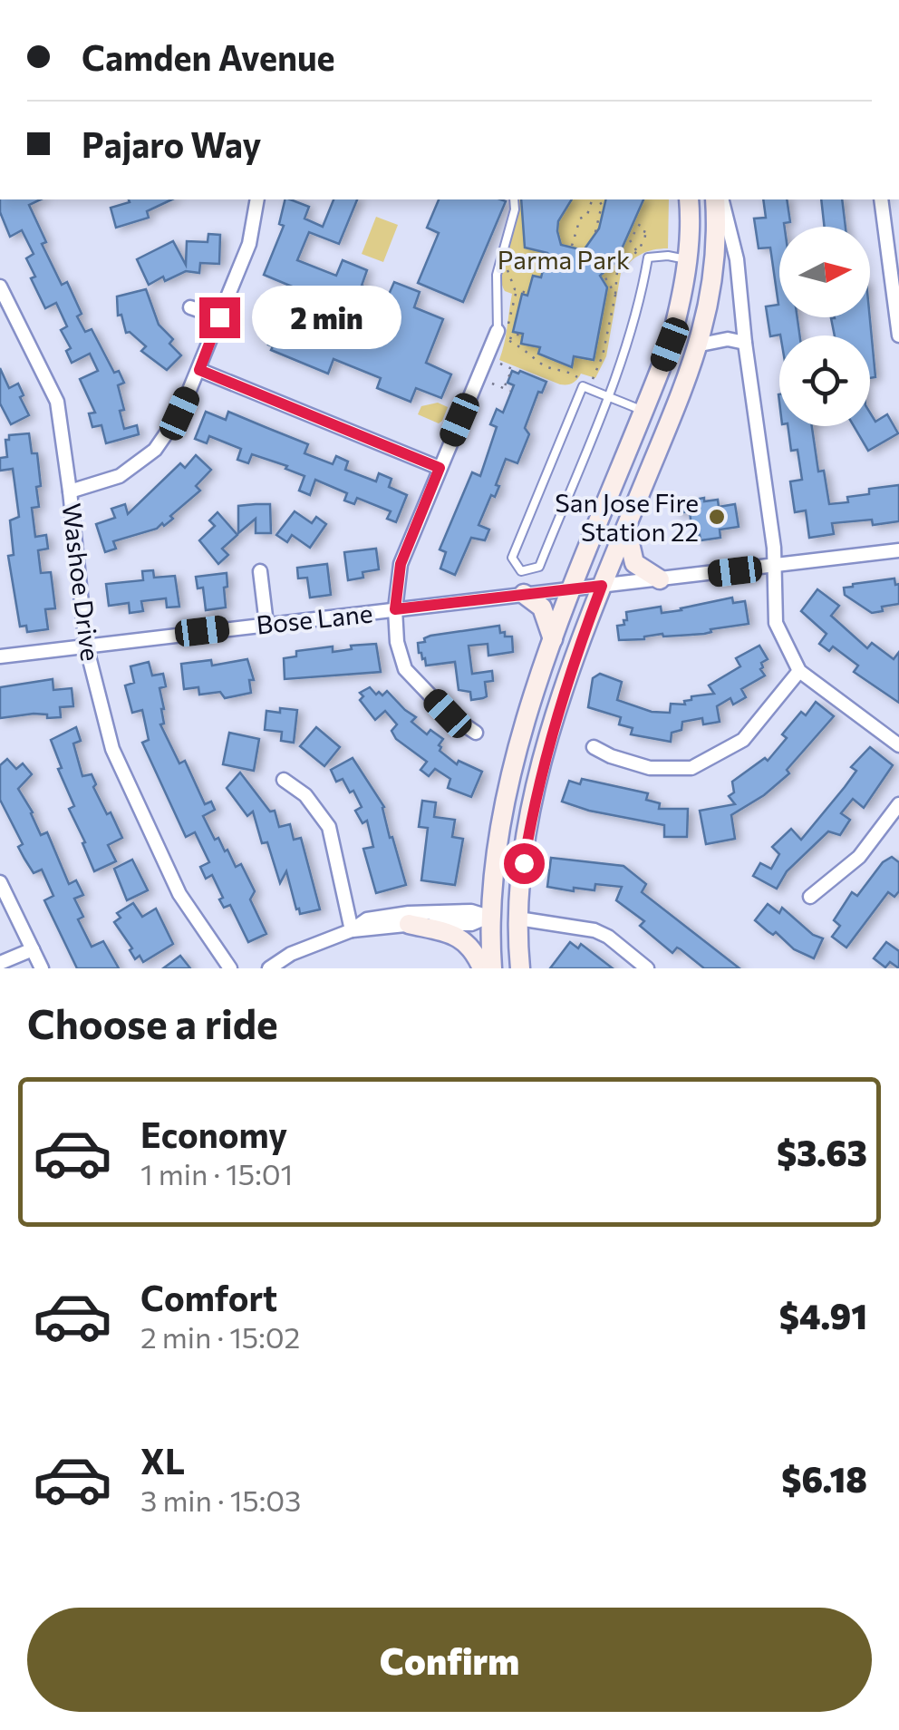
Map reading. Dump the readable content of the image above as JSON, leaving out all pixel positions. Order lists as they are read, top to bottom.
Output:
{
  "streets": {
    "street": ["Washoe Drive", "Bose Lane"]
  },
  "crossings": [
    ["Washoe Drive", "Bose Lane"]
  ],
  "parks": ["Parma Park"],
  "places": ["San Jose Fire Station 22"],
  "north": "right",
  "page": {
    "banner": ["Camden Avenue", "Pajaro Way"],
    "bubble": "2 min",
    "heading": "Choose a ride",
    "list": [
      {
        "name": "Economy",
        "note": "1 min · 15:01",
        "value": "$3.63"
      },
      {
        "name": "Comfort",
        "note": "2 min · 15:02",
        "value": "$4.91"
      },
      {
        "name": "XL",
        "note": "3 min · 15:03",
        "value": "$6.18"
      }
    ],
    "buttons": "Confirm"
  }
}
